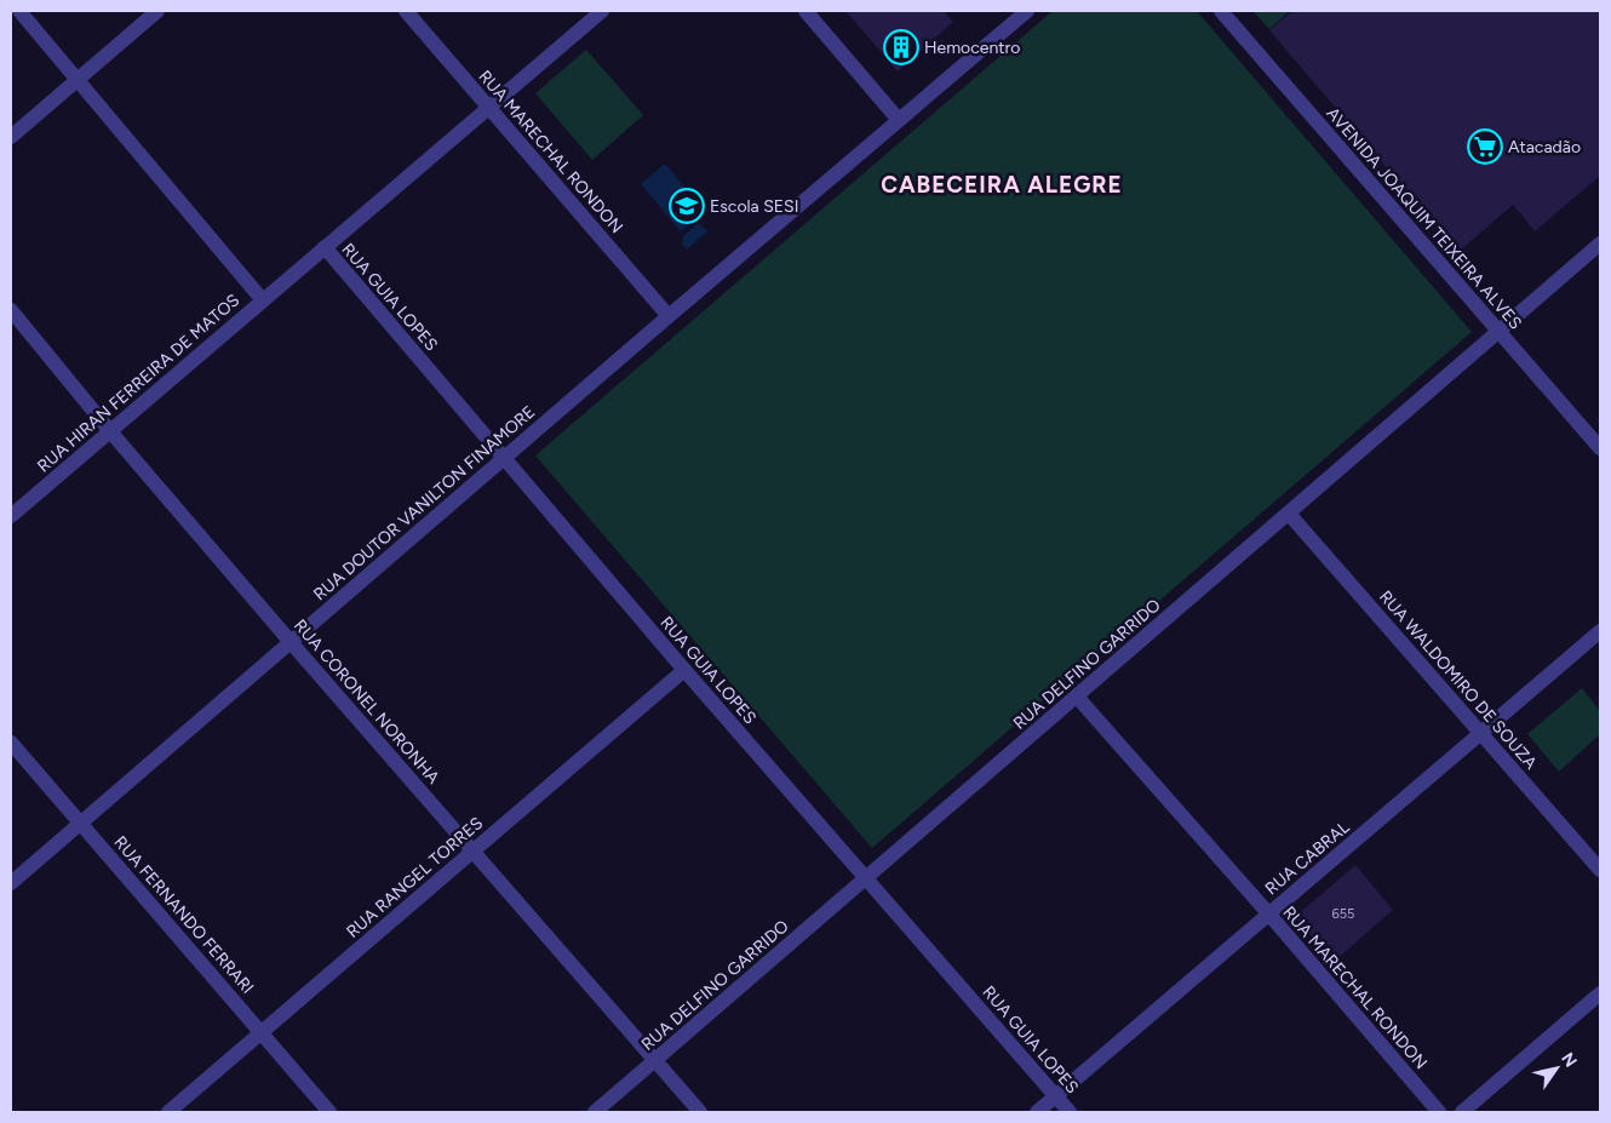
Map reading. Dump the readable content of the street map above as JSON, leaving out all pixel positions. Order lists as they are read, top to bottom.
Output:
{
  "streets": {
    "street": [
      "RUA MARECHAL RONDON",
      "AVENIDA JOAQUIM TEIXEIRA ALVES",
      "RUA GUIA LOPES",
      "RUA HIRAN FERREIRA DE MATOS",
      "RUA DOUTOR VANILTON FINAMORE",
      "RUA DELFINO GARRIDO",
      "RUA WALDOMIRO DE SOUZA",
      "RUA CORONEL NORONHA",
      "RUA CABRAL",
      "RUA RANGEL TORRES",
      "RUA FERNANDO FERRARI"
    ]
  },
  "crossings": [
    ["RUA MARECHAL RONDON", "RUA HIRAN FERREIRA DE MATOS"],
    ["RUA MARECHAL RONDON", "RUA DOUTOR VANILTON FINAMORE"],
    ["RUA MARECHAL RONDON", "RUA DELFINO GARRIDO"],
    ["RUA MARECHAL RONDON", "RUA CABRAL"],
    ["AVENIDA JOAQUIM TEIXEIRA ALVES", "RUA DELFINO GARRIDO"],
    ["RUA GUIA LOPES", "RUA HIRAN FERREIRA DE MATOS"],
    ["RUA GUIA LOPES", "RUA DOUTOR VANILTON FINAMORE"],
    ["RUA GUIA LOPES", "RUA DELFINO GARRIDO"],
    ["RUA GUIA LOPES", "RUA CABRAL"],
    ["RUA GUIA LOPES", "RUA RANGEL TORRES"],
    ["RUA HIRAN FERREIRA DE MATOS", "RUA CORONEL NORONHA"],
    ["RUA DOUTOR VANILTON FINAMORE", "RUA CORONEL NORONHA"],
    ["RUA DOUTOR VANILTON FINAMORE", "RUA FERNANDO FERRARI"],
    ["RUA DELFINO GARRIDO", "RUA WALDOMIRO DE SOUZA"],
    ["RUA DELFINO GARRIDO", "RUA CORONEL NORONHA"],
    ["RUA WALDOMIRO DE SOUZA", "RUA CABRAL"],
    ["RUA CORONEL NORONHA", "RUA RANGEL TORRES"],
    ["RUA RANGEL TORRES", "RUA FERNANDO FERRARI"]
  ],
  "districts": ["CABECEIRA ALEGRE"],
  "places": {
    "building": ["Hemocentro"],
    "supermarket": ["Atacadão"],
    "school or university": ["Escola SESI"]
  },
  "house_numbers": ["655"],
  "north": "top right"
}
